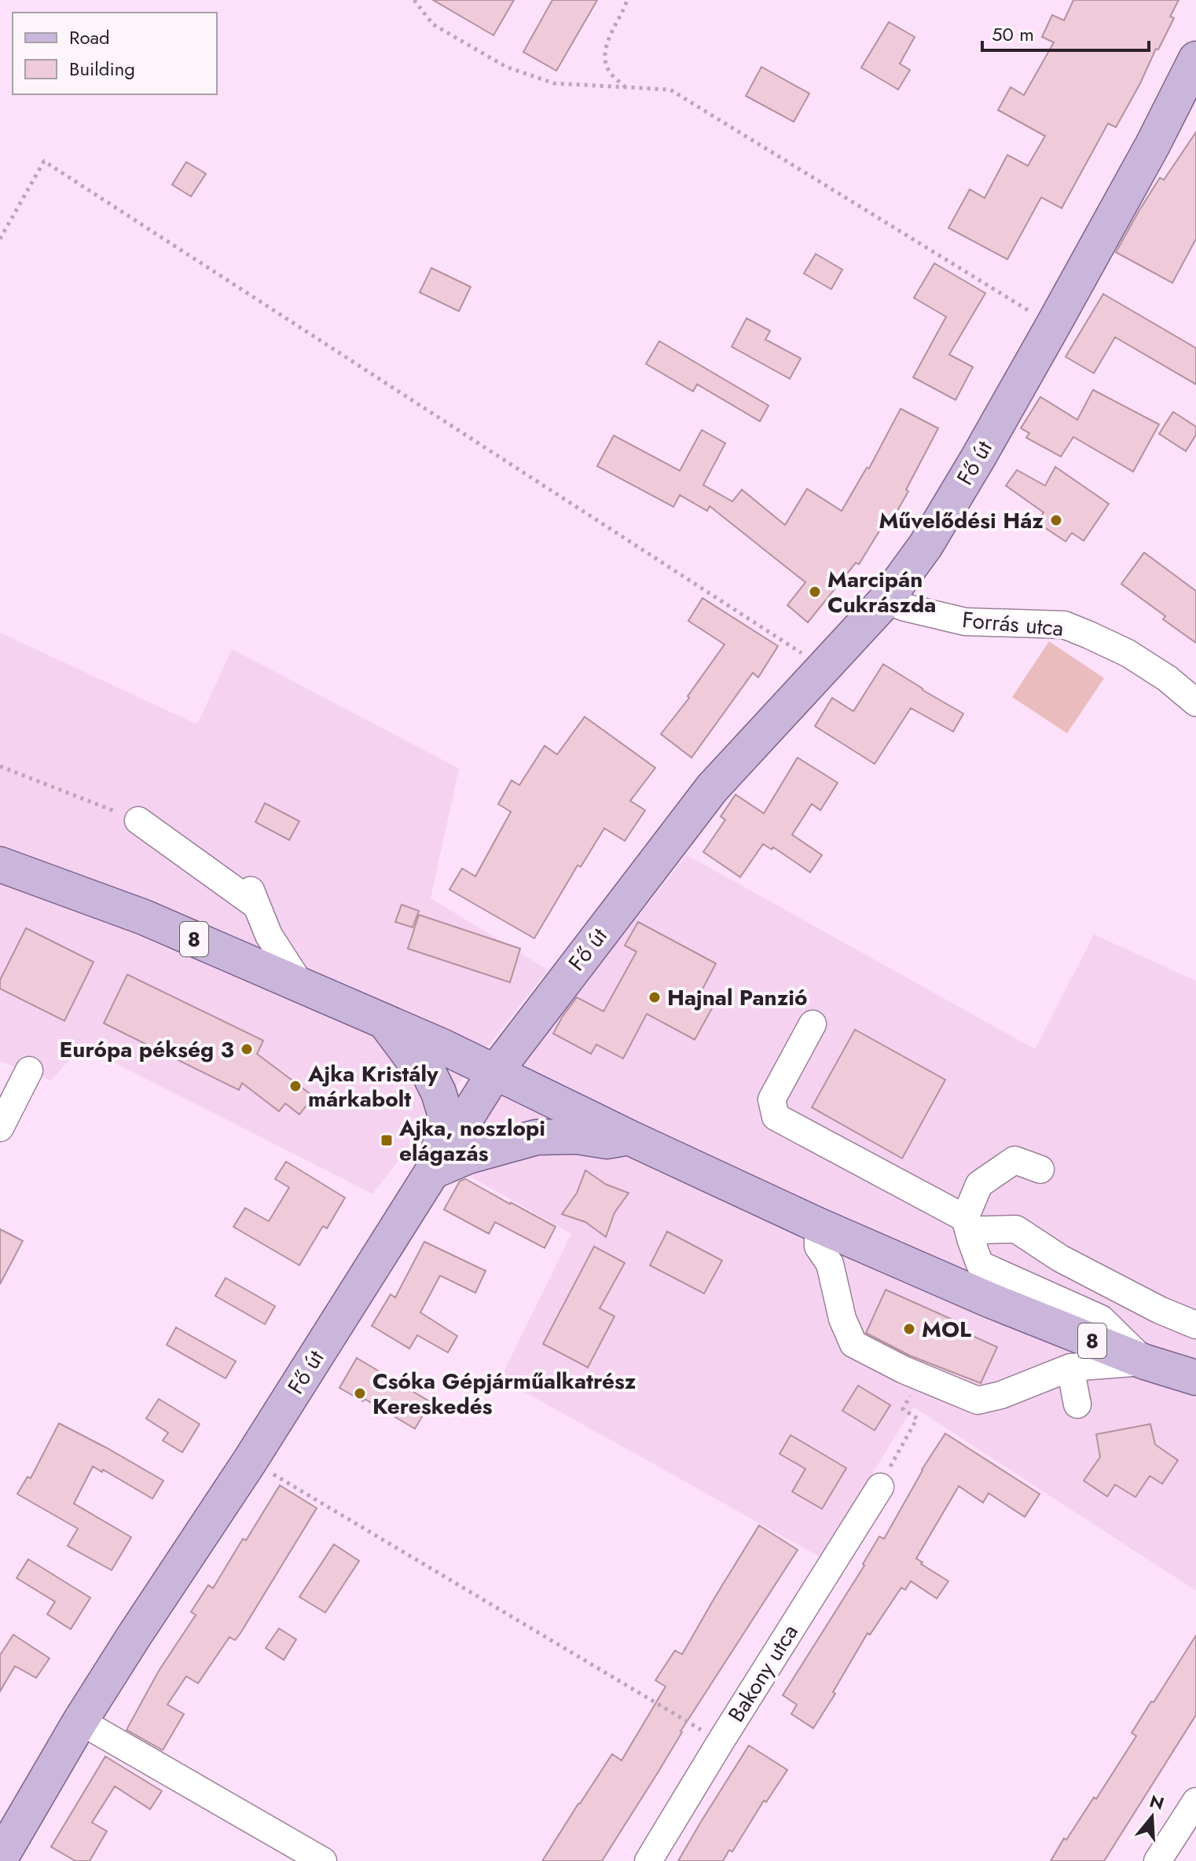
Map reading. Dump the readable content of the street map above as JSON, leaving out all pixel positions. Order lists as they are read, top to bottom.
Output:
{
  "streets": {
    "main road": ["Fő út", "8"],
    "street": ["Forrás utca", "Bakony utca"]
  },
  "crossings": [
    ["Fő út", "Forrás utca"],
    ["Fő út", "8"]
  ],
  "places": {
    "other": [
      "Művelődési Ház",
      "Marcipán Cukrászda",
      "Hajnal Panzió",
      "Európa pékség 3",
      "Ajka Kristály márkabolt",
      "MOL",
      "Csóka Gépjárműalkatrész Kereskedés"
    ],
    "transit": ["Ajka, noszlopi elágazás"]
  },
  "legend": ["Road", "Building"],
  "scale_bar": "50 m",
  "north": "top"
}
